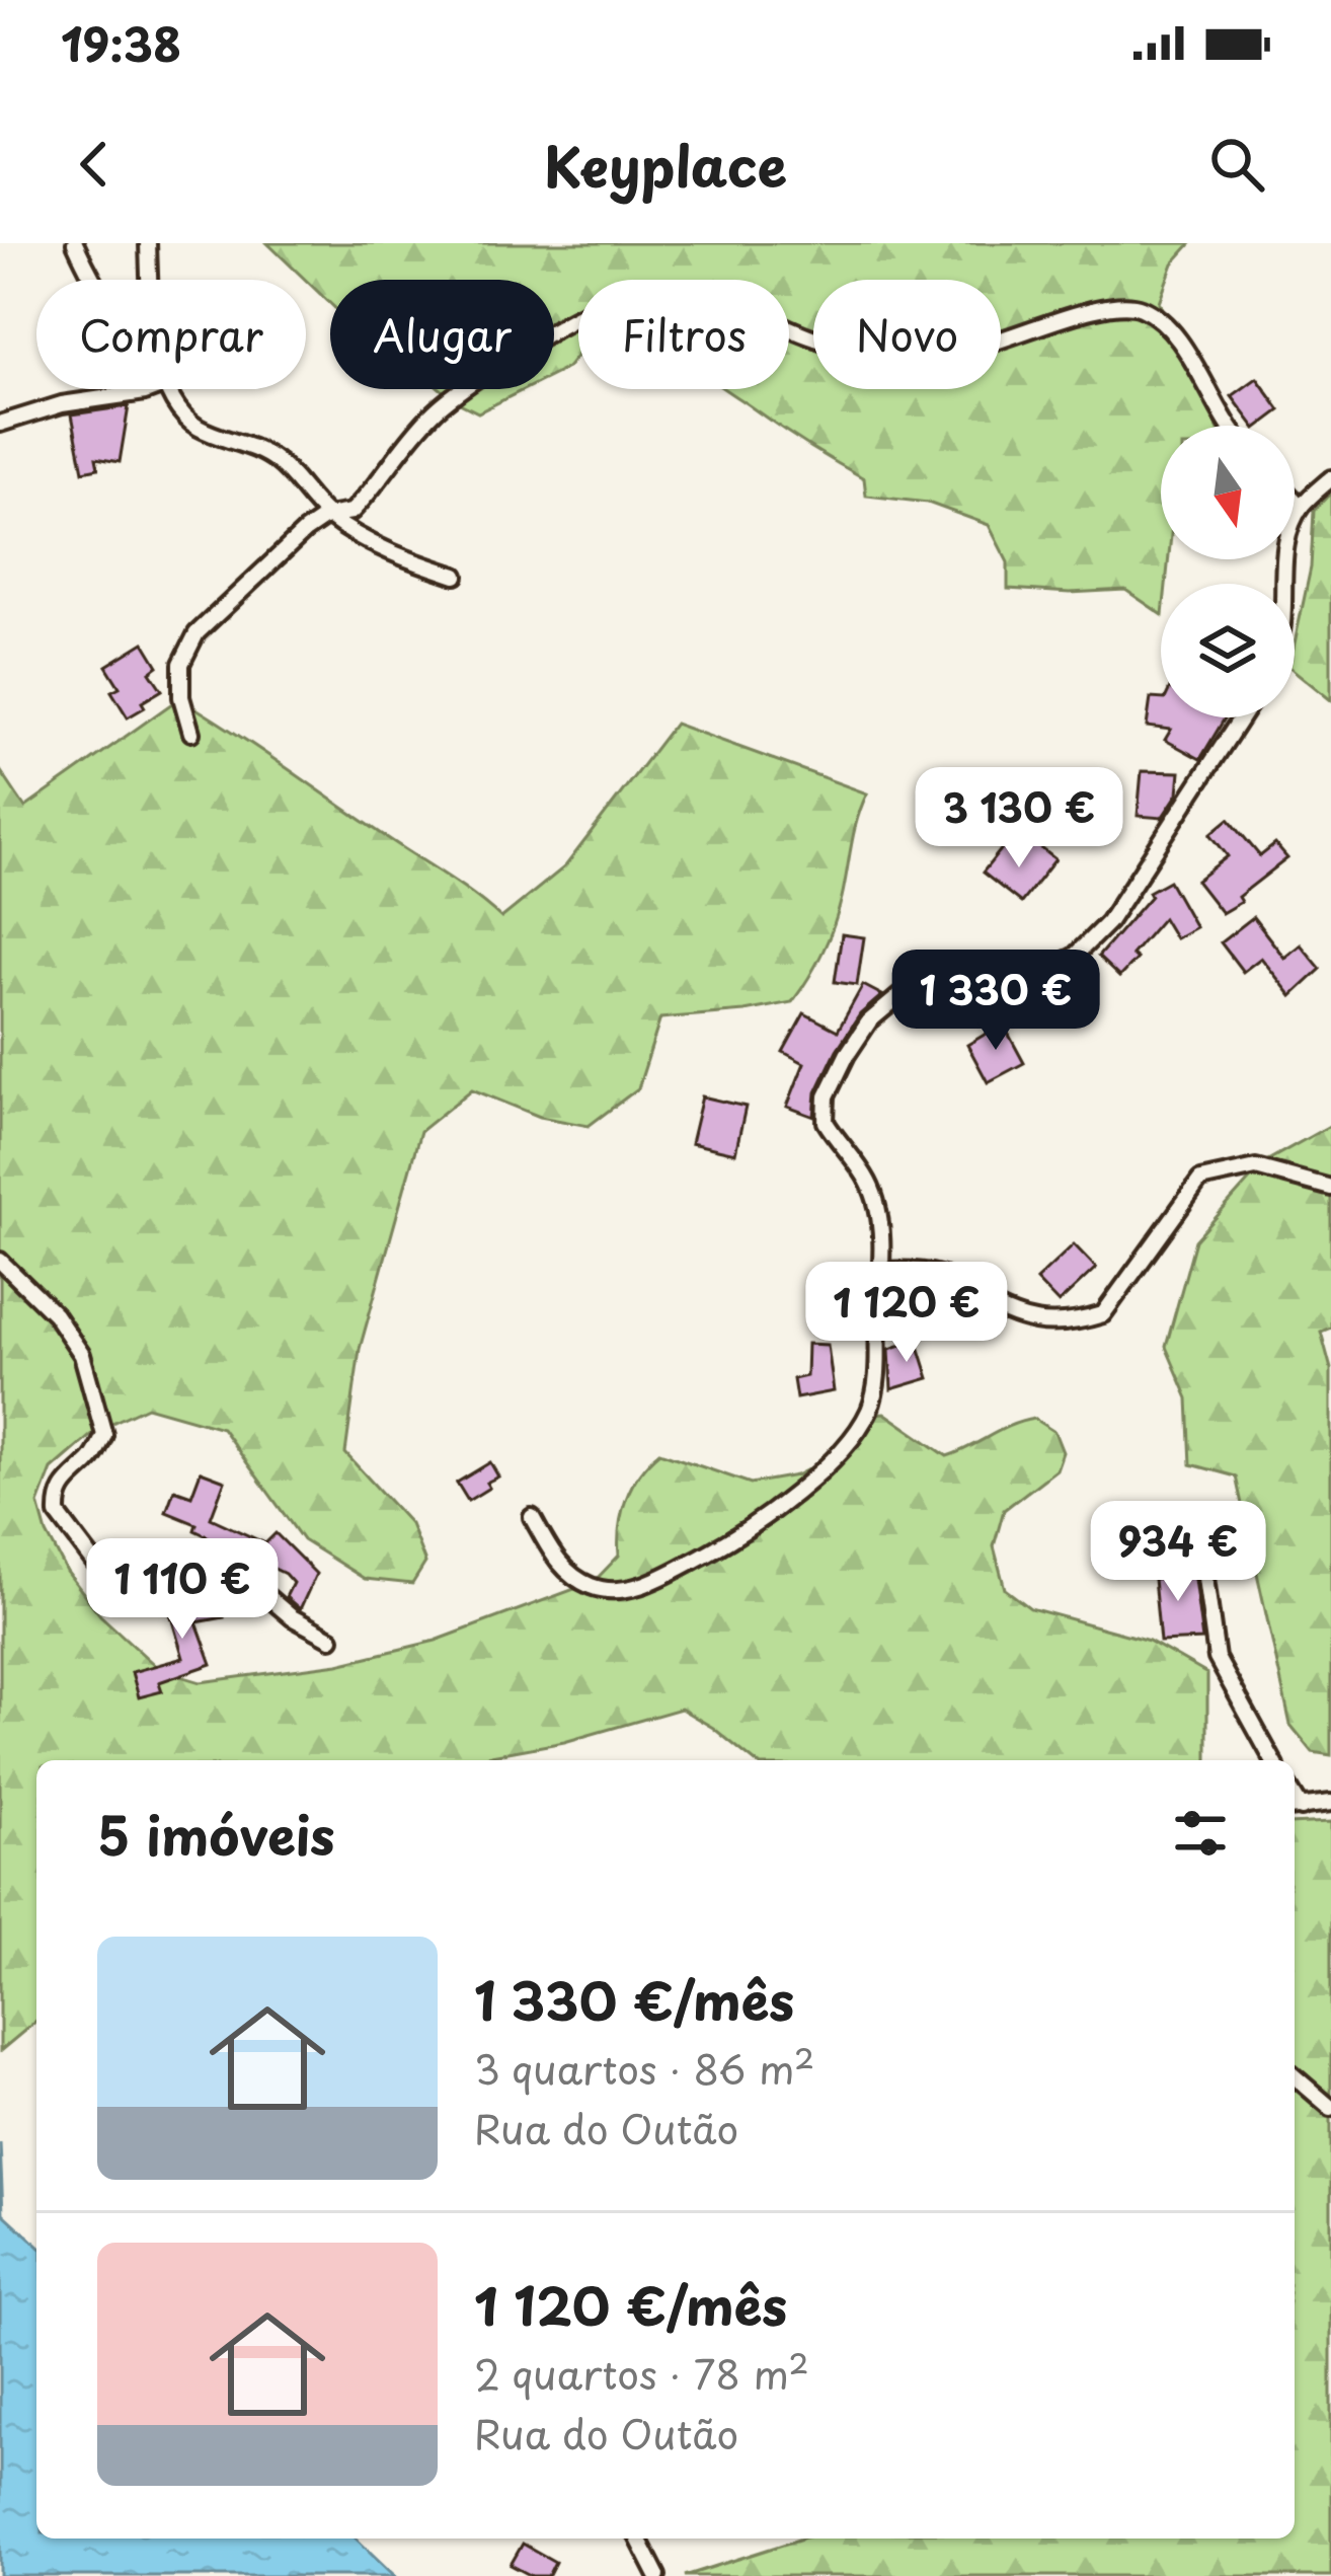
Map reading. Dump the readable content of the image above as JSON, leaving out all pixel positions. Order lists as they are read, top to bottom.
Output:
{
  "north": "bottom",
  "page": {
    "status": "19:38",
    "header": "Keyplace",
    "chip": [
      "Comprar",
      "Alugar",
      "Filtros",
      "Novo"
    ],
    "price": [
      "3 130 €",
      "1 330 €",
      "1 120 €",
      "934 €",
      "1 110 €"
    ],
    "heading": "5 imóveis",
    "list": [
      {
        "name": "1 330 €/mês",
        "note": "3 quartos · 86 m² · Rua do Outão"
      },
      {
        "name": "1 120 €/mês",
        "note": "2 quartos · 78 m² · Rua do Outão"
      }
    ]
  }
}
